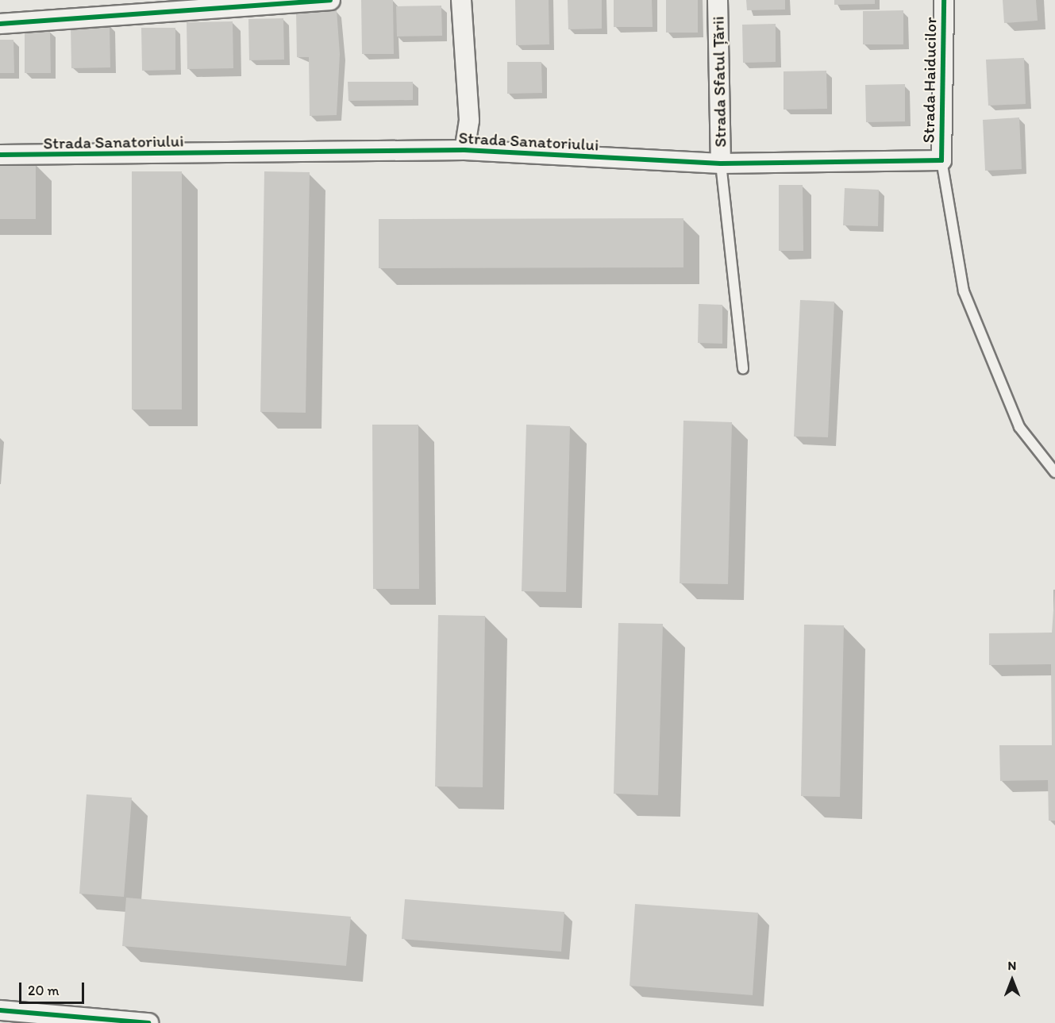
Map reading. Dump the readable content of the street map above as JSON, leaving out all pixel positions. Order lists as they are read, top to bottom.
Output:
{
  "streets": {
    "street": ["Strada Haiducilor", "Strada Sfatul Țării", "Strada Sanatoriului"]
  },
  "crossings": [
    ["Strada Haiducilor", "Strada Sanatoriului"],
    ["Strada Sfatul Țării", "Strada Sanatoriului"]
  ],
  "scale_bar": "20 m",
  "north": "top"
}
